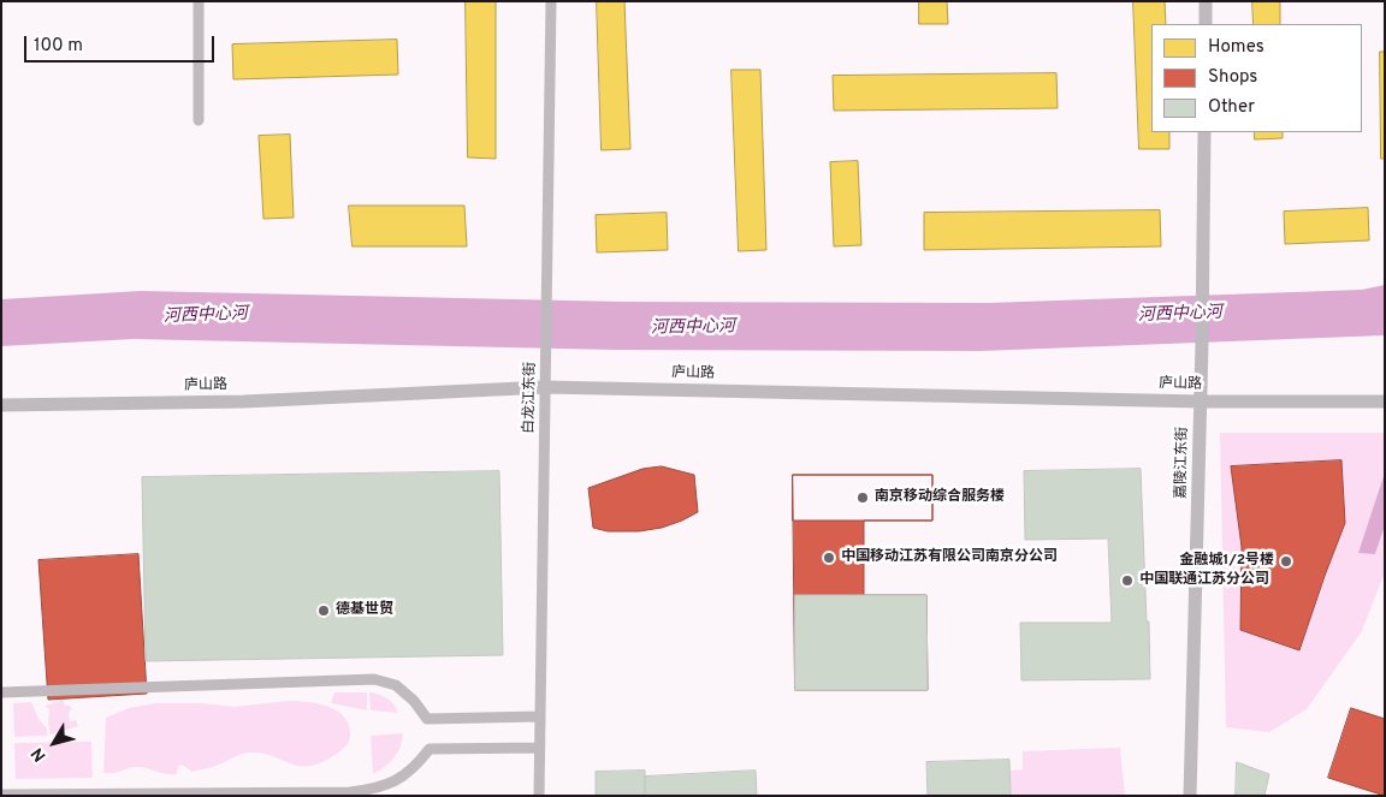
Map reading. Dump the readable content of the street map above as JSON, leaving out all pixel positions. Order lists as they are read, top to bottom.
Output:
{
  "streets": {
    "main road": ["庐山路", "嘉陵江东街"],
    "street": ["白龙江东街"]
  },
  "crossings": [
    ["庐山路", "白龙江东街"],
    ["庐山路", "嘉陵江东街"]
  ],
  "water": ["河西中心河"],
  "places": [
    "南京移动综合服务楼",
    "中国移动江苏有限公司南京分公司",
    "金融城1/2号楼",
    "中国联通江苏分公司",
    "德基世贸"
  ],
  "legend": ["Homes", "Shops", "Other"],
  "scale_bar": "100 m",
  "north": "bottom left"
}
